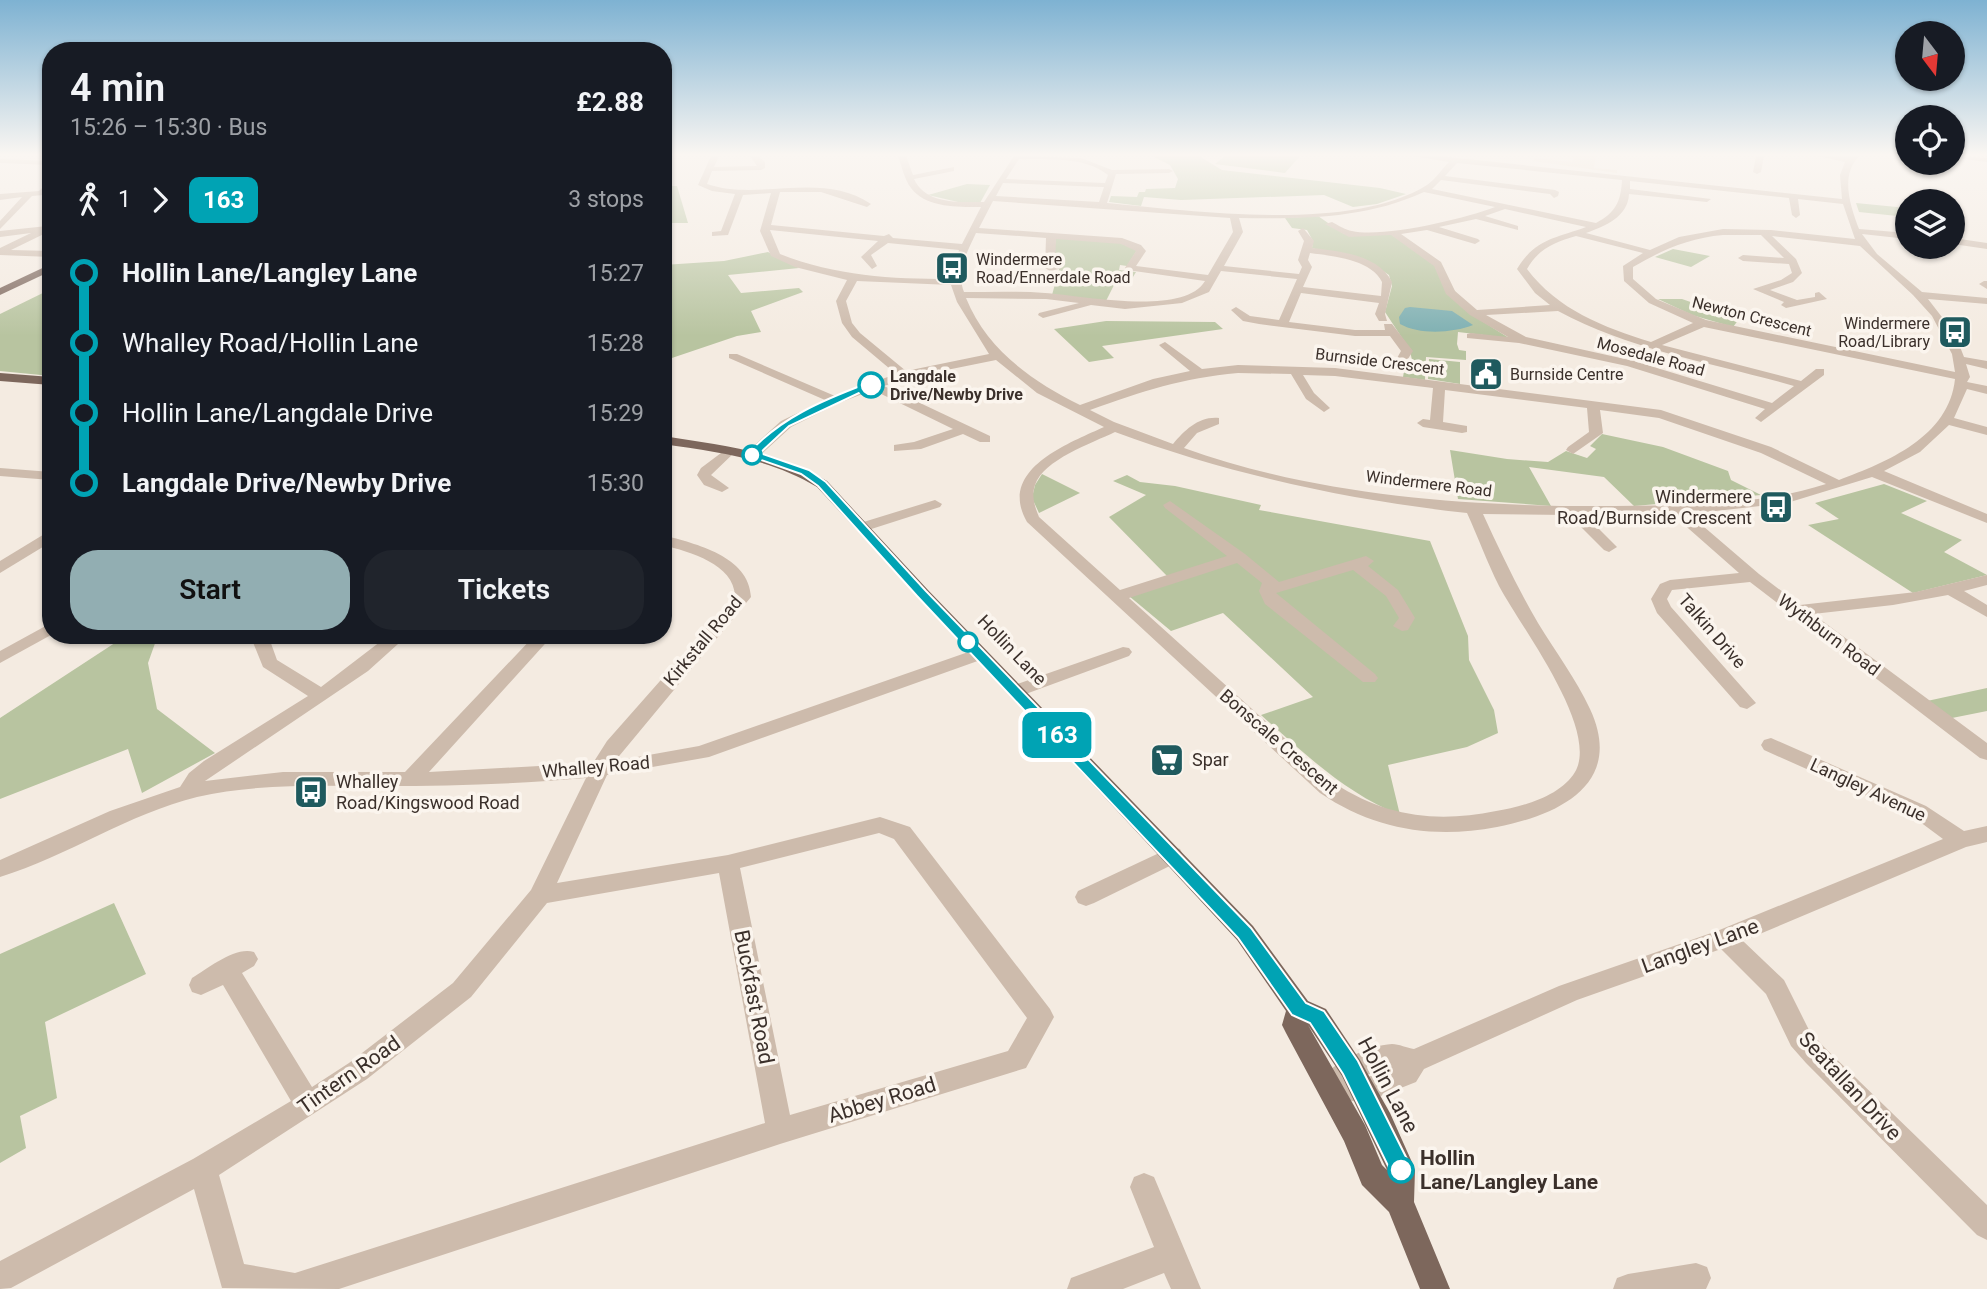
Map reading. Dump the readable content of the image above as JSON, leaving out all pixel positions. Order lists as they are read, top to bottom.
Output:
{
  "streets": {
    "main road": ["Hollin Lane"],
    "street": [
      "Newton Crescent",
      "Mosedale Road",
      "Burnside Crescent",
      "Windermere Road",
      "Talkin Drive",
      "Wythburn Road",
      "Kirkstall Road",
      "Bonscale Crescent",
      "Whalley Road",
      "Langley Avenue",
      "Langley Lane",
      "Buckfast Road",
      "Tintern Road",
      "Seatallan Drive",
      "Abbey Road"
    ]
  },
  "crossings": [
    ["Newton Crescent", "Windermere Road"],
    ["Burnside Crescent", "Windermere Road"],
    ["Windermere Road", "Wythburn Road"],
    ["Windermere Road", "Bonscale Crescent"],
    ["Talkin Drive", "Wythburn Road"],
    ["Kirkstall Road", "Whalley Road"],
    ["Kirkstall Road", "Tintern Road"],
    ["Hollin Lane", "Whalley Road"],
    ["Hollin Lane", "Langley Lane"],
    ["Whalley Road", "Tintern Road"],
    ["Langley Avenue", "Langley Lane"],
    ["Langley Lane", "Seatallan Drive"],
    ["Buckfast Road", "Abbey Road"],
    ["Tintern Road", "Abbey Road"]
  ],
  "places": {
    "bus stop": [
      "Windermere Road/Ennerdale Road",
      "Windermere Road/Library",
      "Windermere Road/Burnside Crescent",
      "Whalley Road/Kingswood Road"
    ],
    "public building": ["Burnside Centre"],
    "other": ["Langdale Drive/Newby Drive", "Hollin Lane/Langley Lane"],
    "supermarket": ["Spar"]
  },
  "lines": ["bus line 163"],
  "north": "bottom",
  "page": {
    "on_map": "163",
    "heading": ["4 min", "15:26 – 15:30 · Bus", "£2.88"],
    "legs": ["1", "163", "3 stops"],
    "list": [
      {
        "name": "Hollin Lane/Langley Lane",
        "value": "15:27"
      },
      {
        "name": "Whalley Road/Hollin Lane",
        "value": "15:28"
      },
      {
        "name": "Hollin Lane/Langdale Drive",
        "value": "15:29"
      },
      {
        "name": "Langdale Drive/Newby Drive",
        "value": "15:30"
      }
    ],
    "buttons": ["Start", "Tickets"]
  }
}
